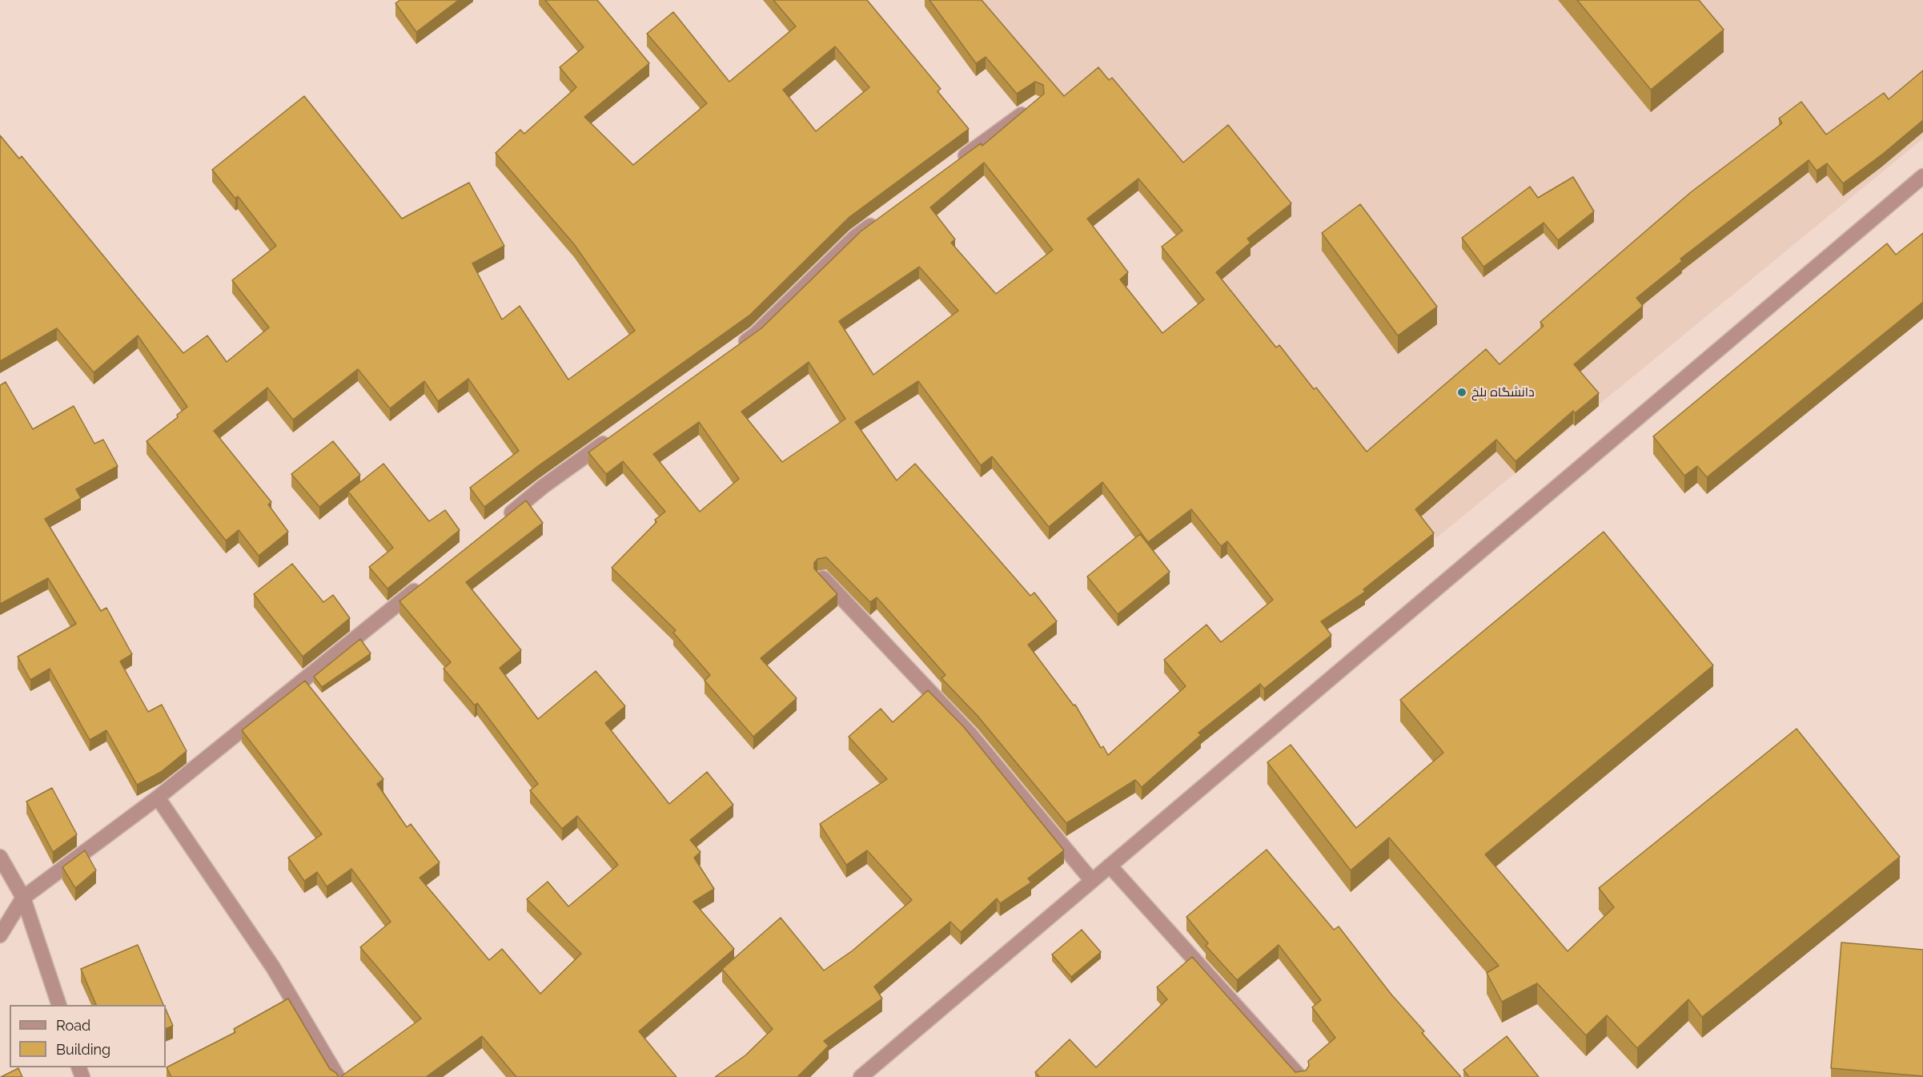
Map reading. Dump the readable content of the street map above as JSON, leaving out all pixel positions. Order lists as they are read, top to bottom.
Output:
{
  "places": ["دانشگاه بلخ"],
  "legend": ["Road", "Building"]
}
